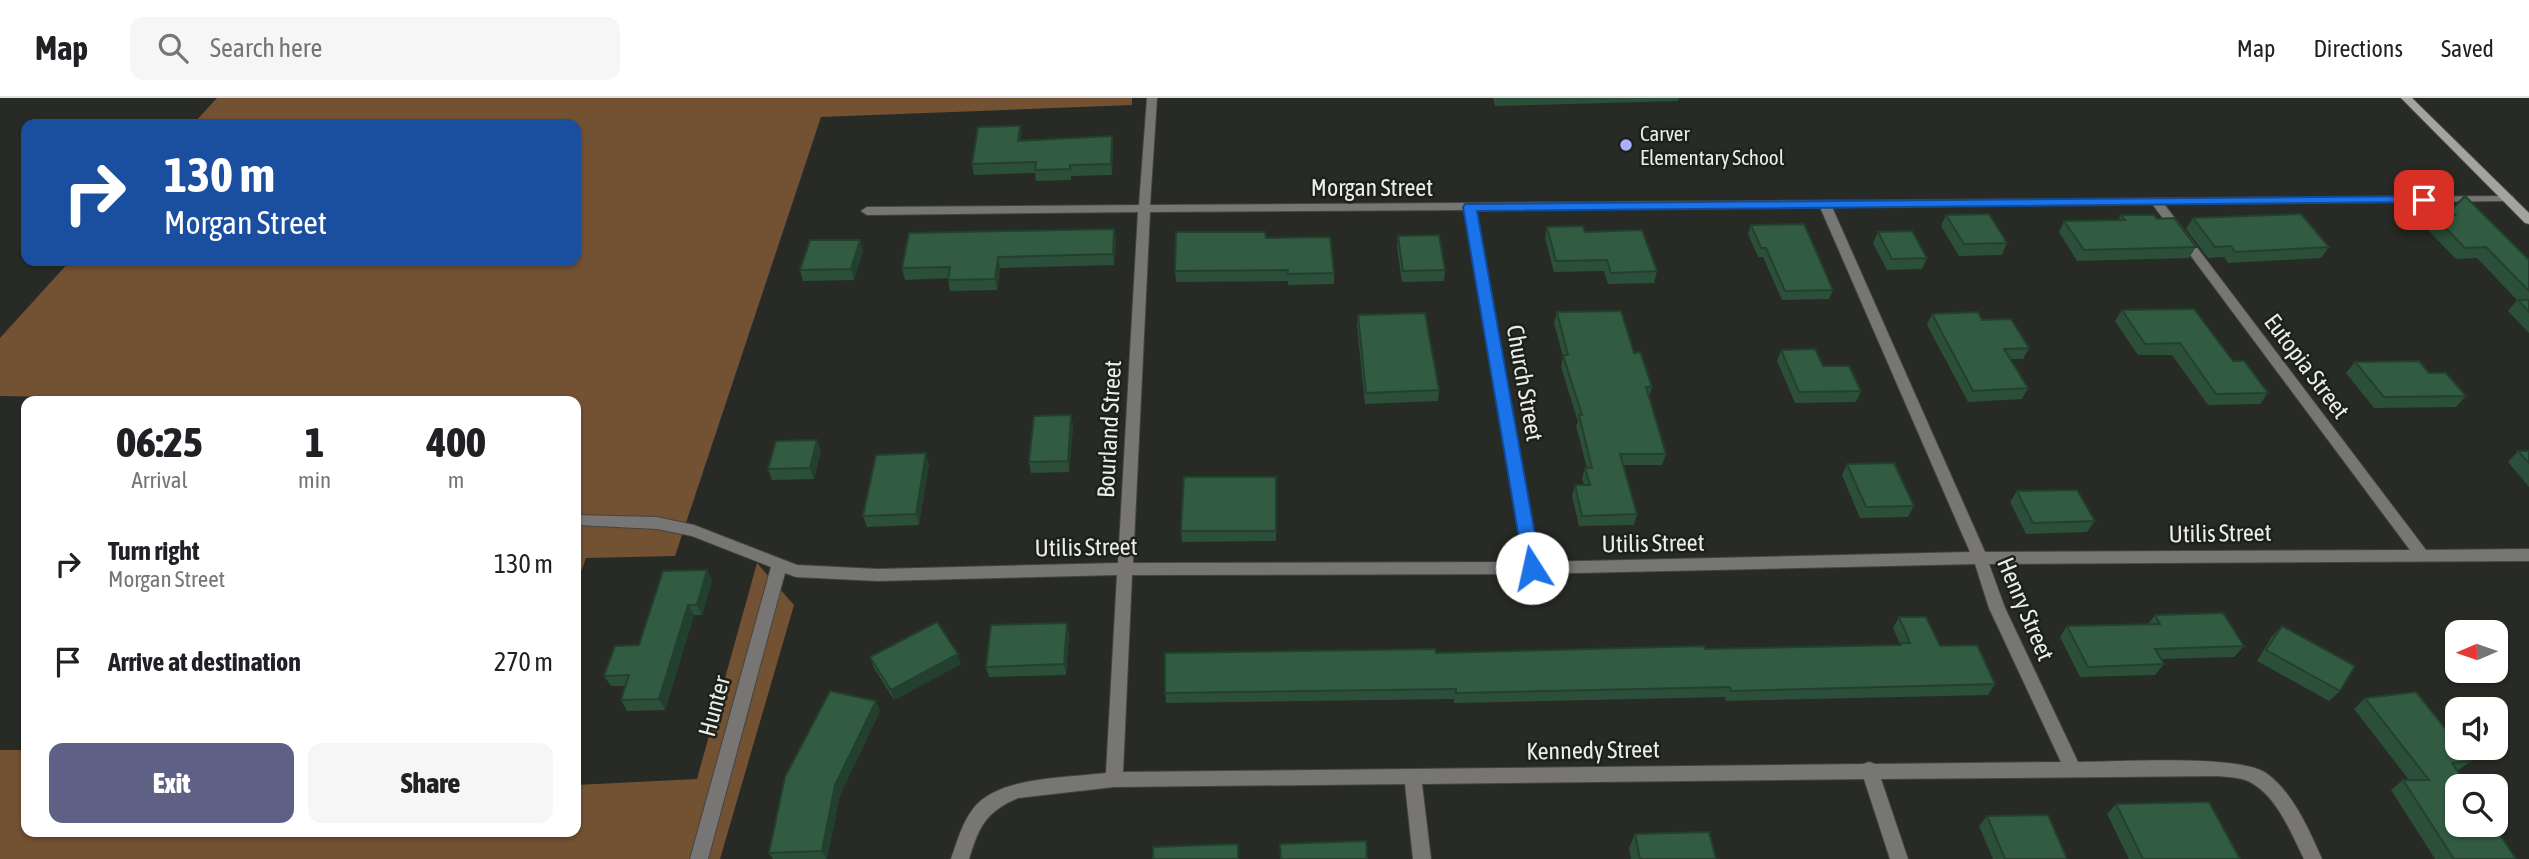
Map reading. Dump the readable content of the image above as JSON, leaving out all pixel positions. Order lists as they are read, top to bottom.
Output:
{
  "streets": {
    "street": [
      "Morgan Street",
      "Eutopia Street",
      "Church Street",
      "Bourland Street",
      "Utilis Street",
      "Henry Street",
      "Hunter",
      "Kennedy Street"
    ]
  },
  "crossings": [
    ["Morgan Street", "Eutopia Street"],
    ["Morgan Street", "Church Street"],
    ["Morgan Street", "Bourland Street"],
    ["Morgan Street", "Henry Street"],
    ["Eutopia Street", "Utilis Street"],
    ["Church Street", "Utilis Street"],
    ["Bourland Street", "Utilis Street"],
    ["Bourland Street", "Kennedy Street"],
    ["Utilis Street", "Henry Street"],
    ["Utilis Street", "Hunter"],
    ["Henry Street", "Kennedy Street"]
  ],
  "places": ["Carver Elementary School"],
  "north": "left",
  "page": {
    "header": "Map",
    "search": "Search here",
    "nav": ["Map", "Directions", "Saved"],
    "turn": ["130 m", "Morgan Street"],
    "eta": [
      "06:25",
      "Arrival",
      "1",
      "min",
      "400",
      "m"
    ],
    "list": [
      {
        "name": "Turn right",
        "note": "Morgan Street",
        "value": "130 m"
      },
      {
        "name": "Arrive at destination",
        "value": "270 m"
      }
    ],
    "buttons": ["Exit", "Share"]
  }
}
